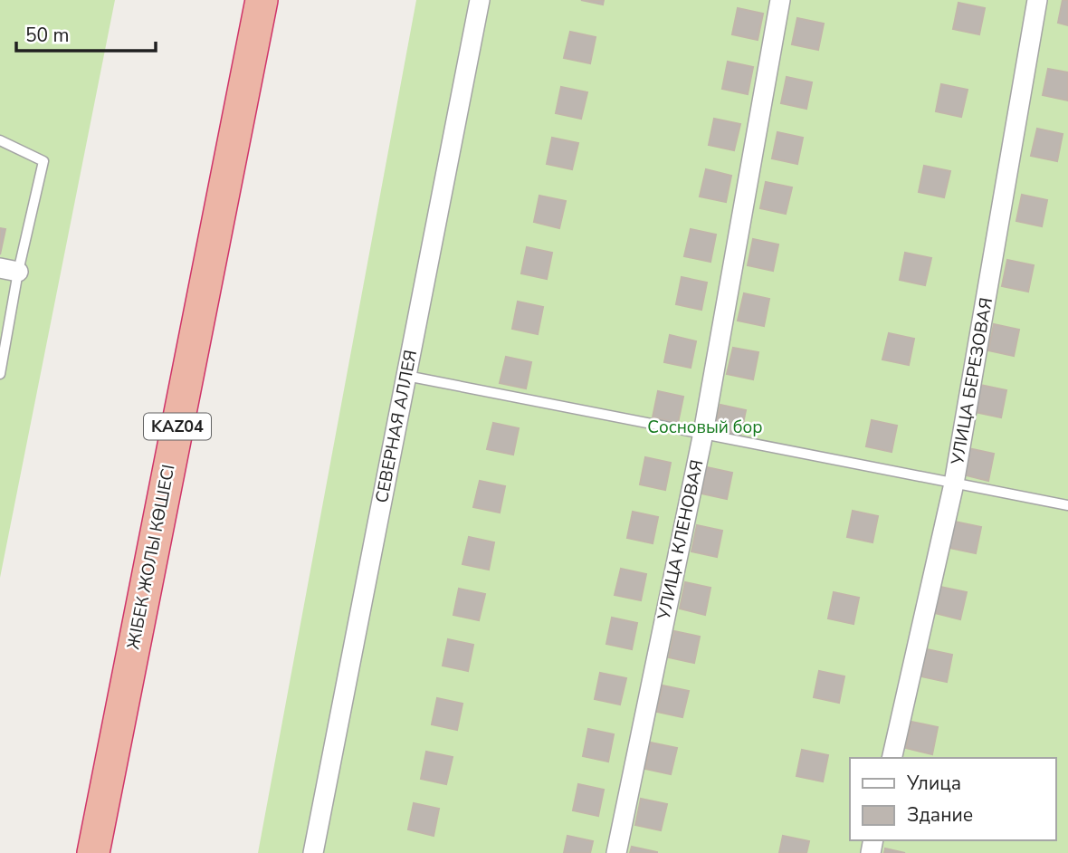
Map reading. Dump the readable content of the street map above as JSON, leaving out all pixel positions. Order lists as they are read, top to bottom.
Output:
{
  "streets": {
    "highway": ["KАZ04", "ЖІБЕК ЖОЛЫ КӨШЕСІ"],
    "street": ["УЛИЦА БЕРЕЗОВАЯ", "СЕВЕРНАЯ АЛЛЕЯ", "УЛИЦА КЛЕНОВАЯ"]
  },
  "parks": ["Сосновый бор"],
  "legend": ["Улица", "Здание"],
  "scale_bar": "50 m"
}
